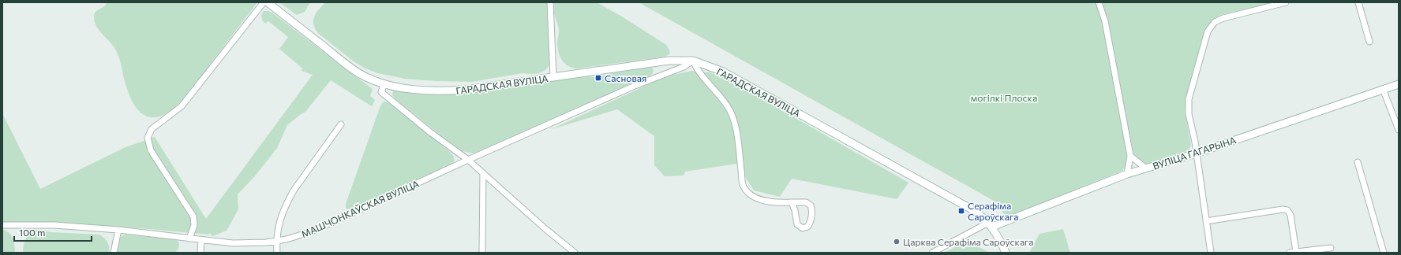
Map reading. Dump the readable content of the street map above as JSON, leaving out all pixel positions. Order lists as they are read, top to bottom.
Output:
{
  "streets": {
    "main road": ["ГАРАДСКАЯ ВУЛІЦА", "ВУЛІЦА ГАГАРЫНА"],
    "street": ["МАШЧОНКАЎСКАЯ ВУЛІЦА"]
  },
  "crossings": [
    ["ГАРАДСКАЯ ВУЛІЦА", "ВУЛІЦА ГАГАРЫНА"],
    ["ГАРАДСКАЯ ВУЛІЦА", "МАШЧОНКАЎСКАЯ ВУЛІЦА"]
  ],
  "parks": ["могілкі Плоска"],
  "places": {
    "transit": ["Сасновая", "Серафіма Сароўскага"],
    "other": ["Царква Серафіма Сароўскага"]
  },
  "scale_bar": "100 m"
}
